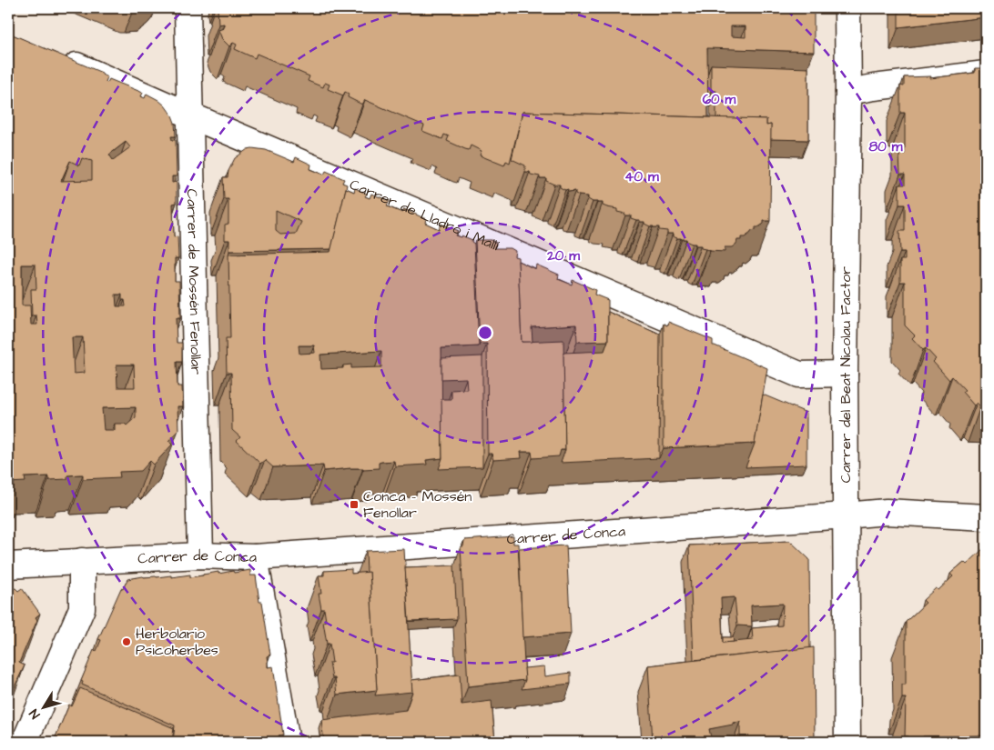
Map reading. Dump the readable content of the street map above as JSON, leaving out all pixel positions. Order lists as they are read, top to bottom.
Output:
{
  "streets": {
    "street": [
      "Carrer de Lladró i Mallí",
      "Carrer de Mossén Fenollar",
      "Carrer del Beat Nicolau Factor",
      "Carrer de Conca"
    ]
  },
  "crossings": [
    ["Carrer de Lladró i Mallí", "Carrer de Mossén Fenollar"],
    ["Carrer de Lladró i Mallí", "Carrer del Beat Nicolau Factor"],
    ["Carrer de Mossén Fenollar", "Carrer de Conca"],
    ["Carrer del Beat Nicolau Factor", "Carrer de Conca"]
  ],
  "places": {
    "transit": ["Conca - Mossén Fenollar"],
    "other": ["Herbolario Psicoherbes"]
  },
  "north": "bottom left",
  "rings": [
    "60 m",
    "80 m",
    "40 m",
    "20 m"
  ]
}
